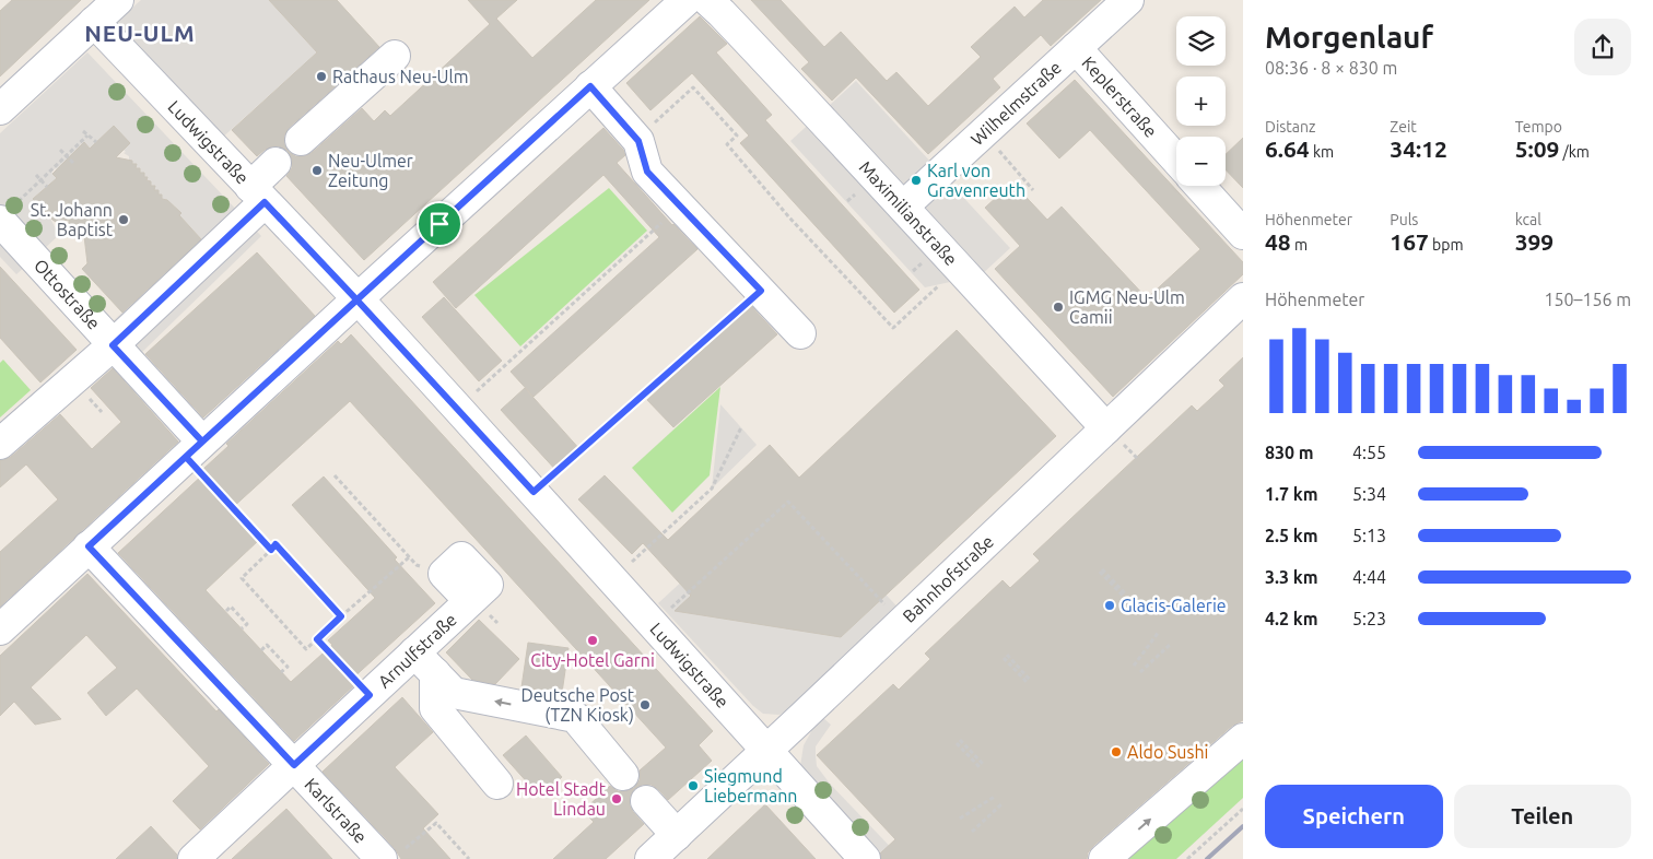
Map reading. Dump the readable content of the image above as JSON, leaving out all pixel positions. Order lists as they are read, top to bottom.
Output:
{
  "streets": {
    "street": [
      "Keplerstraße",
      "Wilhelmstraße",
      "Ludwigstraße",
      "Maximilianstraße",
      "Ottostraße",
      "Bahnhofstraße",
      "Arnulfstraße",
      "Karlstraße"
    ]
  },
  "crossings": [
    ["Keplerstraße", "Wilhelmstraße"],
    ["Wilhelmstraße", "Maximilianstraße"],
    ["Ludwigstraße", "Bahnhofstraße"],
    ["Maximilianstraße", "Bahnhofstraße"],
    ["Arnulfstraße", "Karlstraße"]
  ],
  "districts": ["NEU-ULM"],
  "places": [
    "Rathaus Neu-Ulm",
    "Neu-Ulmer Zeitung",
    "Karl von Gravenreuth",
    "St. Johann Baptist",
    "IGMG Neu-Ulm Camii",
    "Glacis-Galerie",
    "City-Hotel Garni",
    "Deutsche Post (TZN Kiosk)",
    "Aldo Sushi",
    "Siegmund Liebermann",
    "Hotel Stadt Lindau"
  ],
  "page": {
    "heading": ["Morgenlauf", "08:36 · 8 × 830 m"],
    "map_buttons": ["+", "−"],
    "stats": [
      ["Distanz", "6.64 km"],
      ["Zeit", "34:12"],
      ["Tempo", "5:09 /km"],
      ["Höhenmeter", "48 m"],
      ["Puls", "167 bpm"],
      ["kcal", "399"]
    ],
    "chart": ["Höhenmeter", "150–156 m"],
    "list": [
      {
        "name": "830 m",
        "note": "4:55"
      },
      {
        "name": "1.7 km",
        "note": "5:34"
      },
      {
        "name": "2.5 km",
        "note": "5:13"
      },
      {
        "name": "3.3 km",
        "note": "4:44"
      },
      {
        "name": "4.2 km",
        "note": "5:23"
      }
    ],
    "buttons": ["Speichern", "Teilen"]
  }
}
